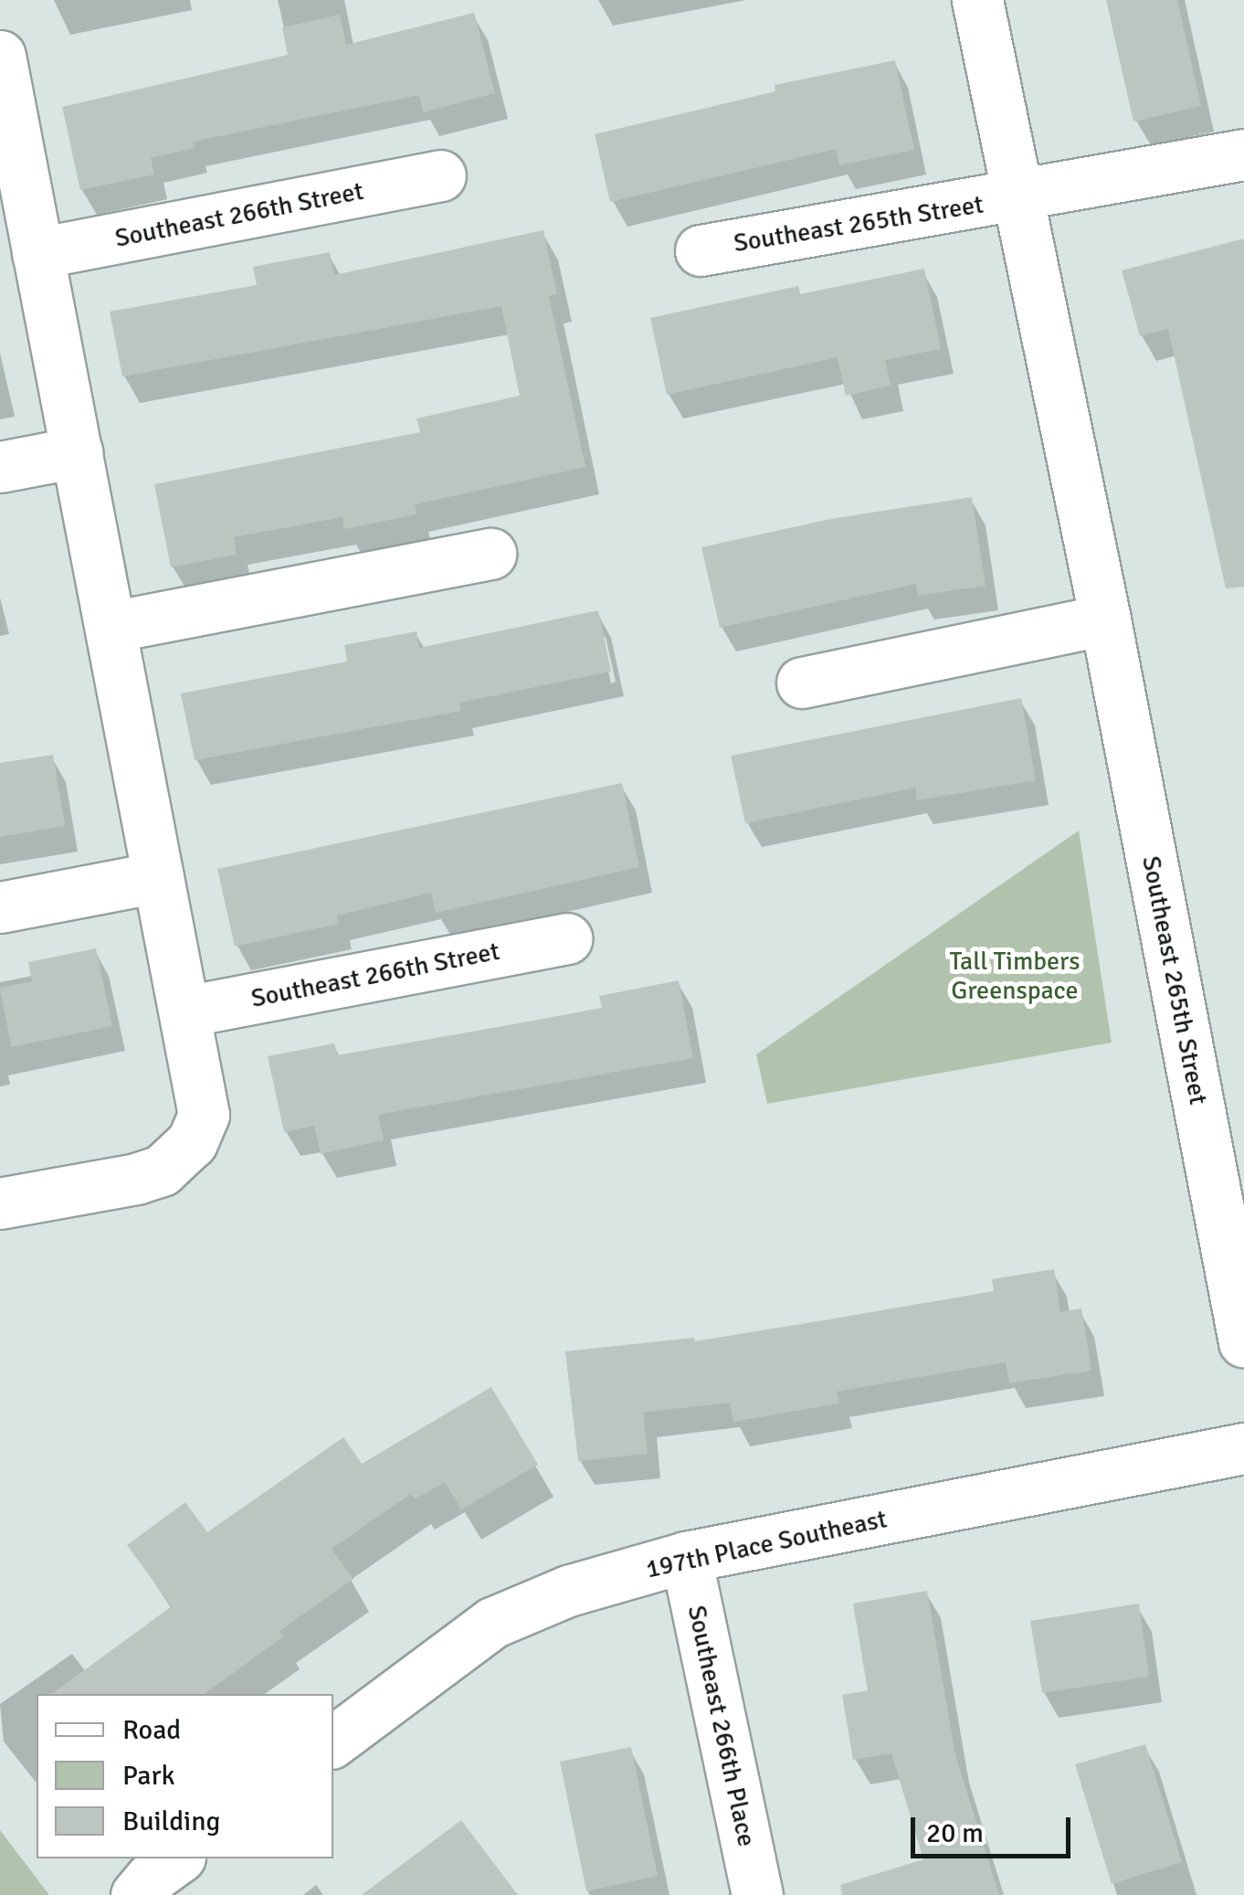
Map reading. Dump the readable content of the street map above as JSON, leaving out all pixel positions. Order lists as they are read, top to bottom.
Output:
{
  "streets": {
    "street": [
      "Southeast 266th Street",
      "Southeast 265th Street",
      "197th Place Southeast",
      "Southeast 266th Place"
    ]
  },
  "crossings": [
    ["197th Place Southeast", "Southeast 266th Place"]
  ],
  "parks": ["Tall Timbers Greenspace"],
  "legend": ["Road", "Park", "Building"],
  "scale_bar": "20 m"
}
